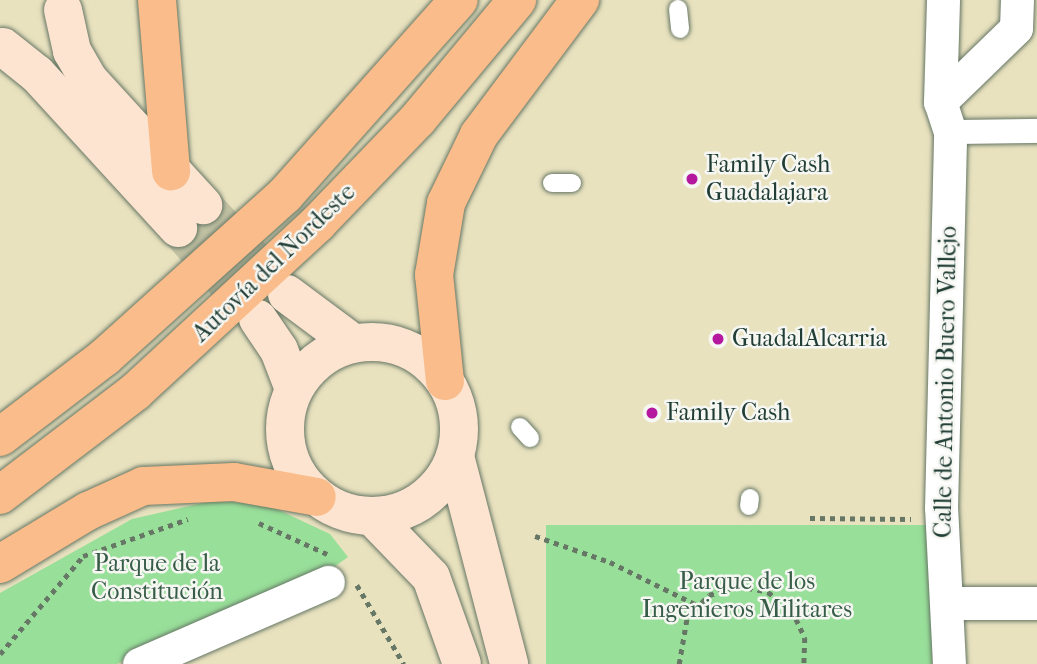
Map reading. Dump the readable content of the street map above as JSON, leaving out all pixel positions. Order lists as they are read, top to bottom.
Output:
{
  "streets": {
    "highway": ["Autovía del Nordeste"],
    "street": ["Calle de Antonio Buero Vallejo"]
  },
  "parks": ["Parque de la Constitución", "Parque de los Ingenieros Militares"],
  "places": ["Family Cash Guadalajara", "GuadalAlcarria", "Family Cash"]
}
